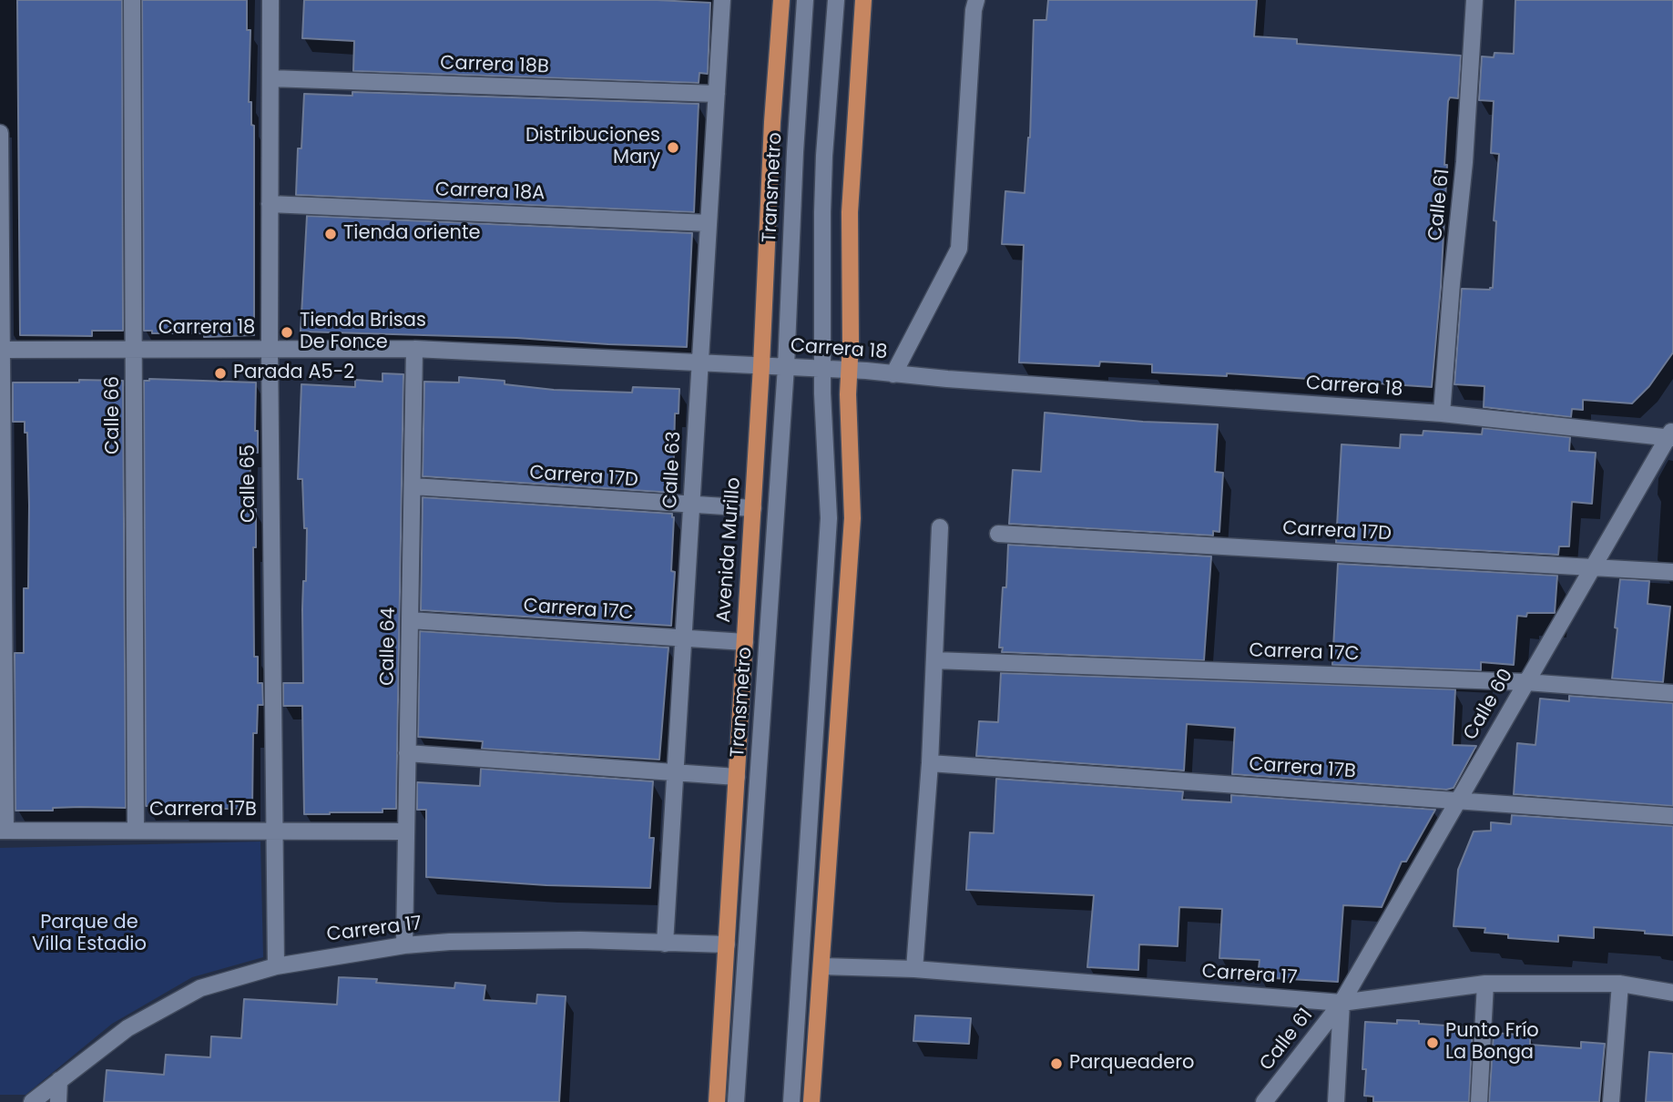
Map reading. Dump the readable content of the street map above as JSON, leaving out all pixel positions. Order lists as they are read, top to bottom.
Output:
{
  "streets": {
    "main road": ["Avenida Murillo"],
    "street": [
      "Carrera 18B",
      "Transmetro",
      "Carrera 18A",
      "Calle 61",
      "Carrera 18",
      "Calle 66",
      "Calle 63",
      "Carrera 17D",
      "Calle 65",
      "Carrera 17C",
      "Calle 64",
      "Calle 60",
      "Carrera 17B",
      "Carrera 17"
    ]
  },
  "crossings": [
    ["Carrera 18B", "Calle 63"],
    ["Carrera 18B", "Calle 65"],
    ["Transmetro", "Carrera 18"],
    ["Carrera 18A", "Calle 63"],
    ["Carrera 18A", "Calle 65"],
    ["Calle 61", "Carrera 18"],
    ["Calle 61", "Calle 60"],
    ["Calle 61", "Carrera 17"],
    ["Carrera 18", "Calle 66"],
    ["Carrera 18", "Calle 63"],
    ["Carrera 18", "Calle 65"],
    ["Carrera 18", "Avenida Murillo"],
    ["Carrera 18", "Calle 64"],
    ["Carrera 18", "Calle 60"],
    ["Calle 66", "Carrera 17B"],
    ["Calle 63", "Carrera 17D"],
    ["Calle 63", "Carrera 17C"],
    ["Calle 63", "Carrera 17"],
    ["Carrera 17D", "Avenida Murillo"],
    ["Carrera 17D", "Calle 64"],
    ["Carrera 17D", "Calle 60"],
    ["Calle 65", "Carrera 17B"],
    ["Calle 65", "Carrera 17"],
    ["Avenida Murillo", "Carrera 17C"],
    ["Avenida Murillo", "Carrera 17"],
    ["Carrera 17C", "Calle 64"],
    ["Carrera 17C", "Calle 60"],
    ["Calle 64", "Carrera 17B"],
    ["Calle 64", "Carrera 17"],
    ["Calle 60", "Carrera 17B"],
    ["Calle 60", "Carrera 17"]
  ],
  "parks": ["Parque de Villa Estadio"],
  "places": [
    "Distribuciones Mary",
    "Tienda oriente",
    "Tienda Brisas De Fonce",
    "Parada A5-2",
    "Punto Frío La Bonga",
    "Parqueadero"
  ]
}
